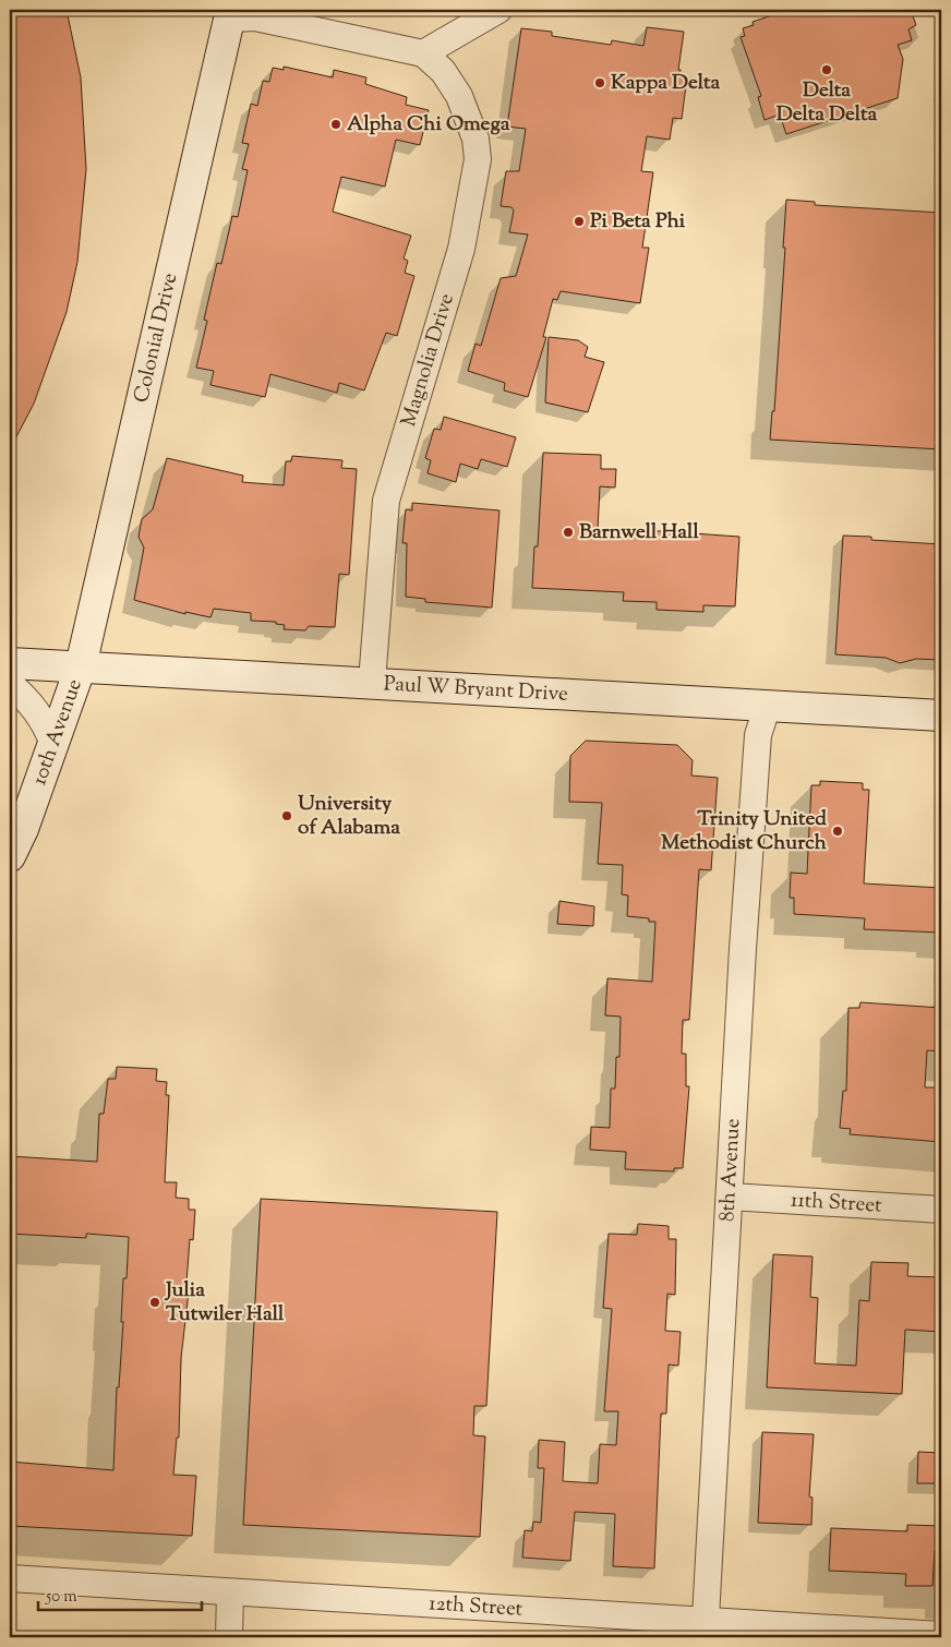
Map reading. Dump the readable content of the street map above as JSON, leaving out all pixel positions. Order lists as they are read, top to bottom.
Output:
{
  "streets": {
    "main road": ["Colonial Drive", "Paul W Bryant Drive", "10th Avenue"],
    "street": [
      "Magnolia Drive",
      "8th Avenue",
      "11th Street",
      "12th Street"
    ]
  },
  "crossings": [
    ["Colonial Drive", "Paul W Bryant Drive"],
    ["Colonial Drive", "10th Avenue"],
    ["Magnolia Drive", "Paul W Bryant Drive"],
    ["Paul W Bryant Drive", "10th Avenue"],
    ["Paul W Bryant Drive", "8th Avenue"],
    ["8th Avenue", "11th Street"],
    ["8th Avenue", "12th Street"]
  ],
  "places": [
    "Delta Delta Delta",
    "Kappa Delta",
    "Alpha Chi Omega",
    "Pi Beta Phi",
    "Barnwell Hall",
    "University of Alabama",
    "Trinity United Methodist Church",
    "Julia Tutwiler Hall"
  ],
  "scale_bar": "50 m"
}
